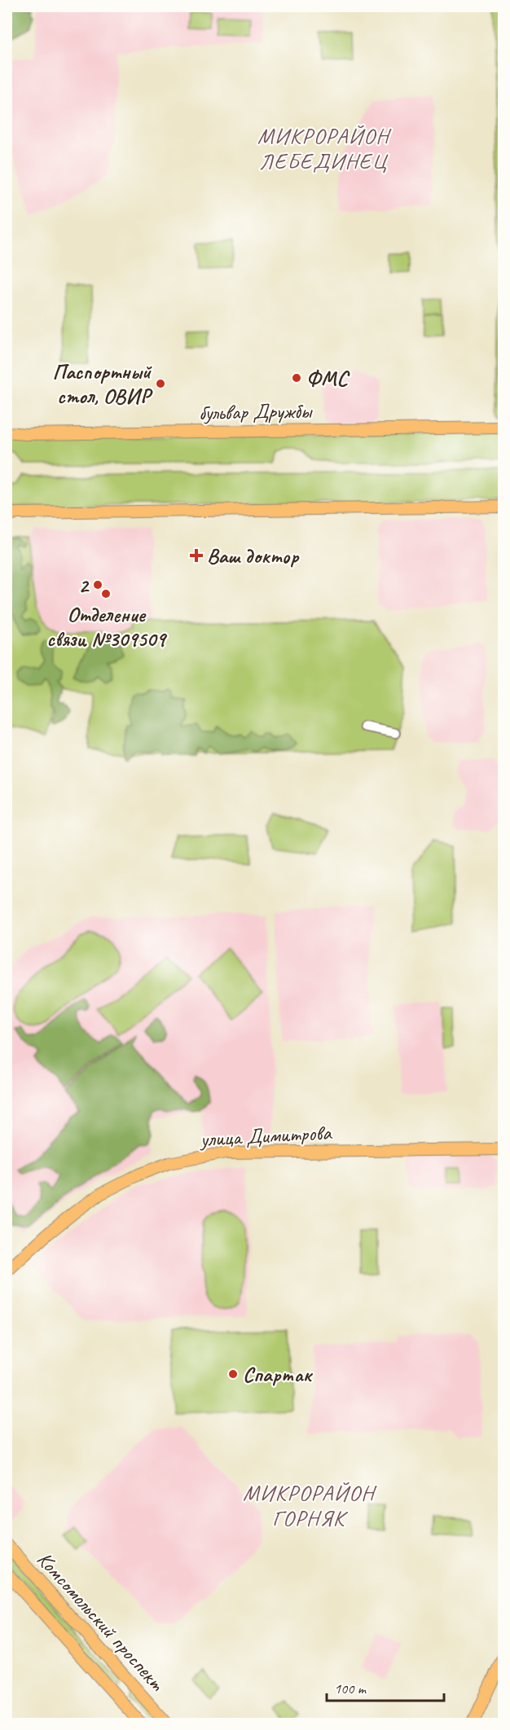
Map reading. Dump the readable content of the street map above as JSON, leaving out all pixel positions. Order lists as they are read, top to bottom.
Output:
{
  "streets": {
    "main road": ["бульвар Дружбы", "улица Димитрова", "Комсомольский проспект"]
  },
  "districts": ["МИКРОРАЙОН ЛЕБЕДИНЕЦ", "МИКРОРАЙОН ГОРНЯК"],
  "places": {
    "other": [
      "ФМС",
      "Паспортный стол, ОВИР",
      "2",
      "Отделение связи №309509",
      "Спартак"
    ],
    "health": ["Ваш доктор"]
  },
  "scale_bar": "100 m"
}
